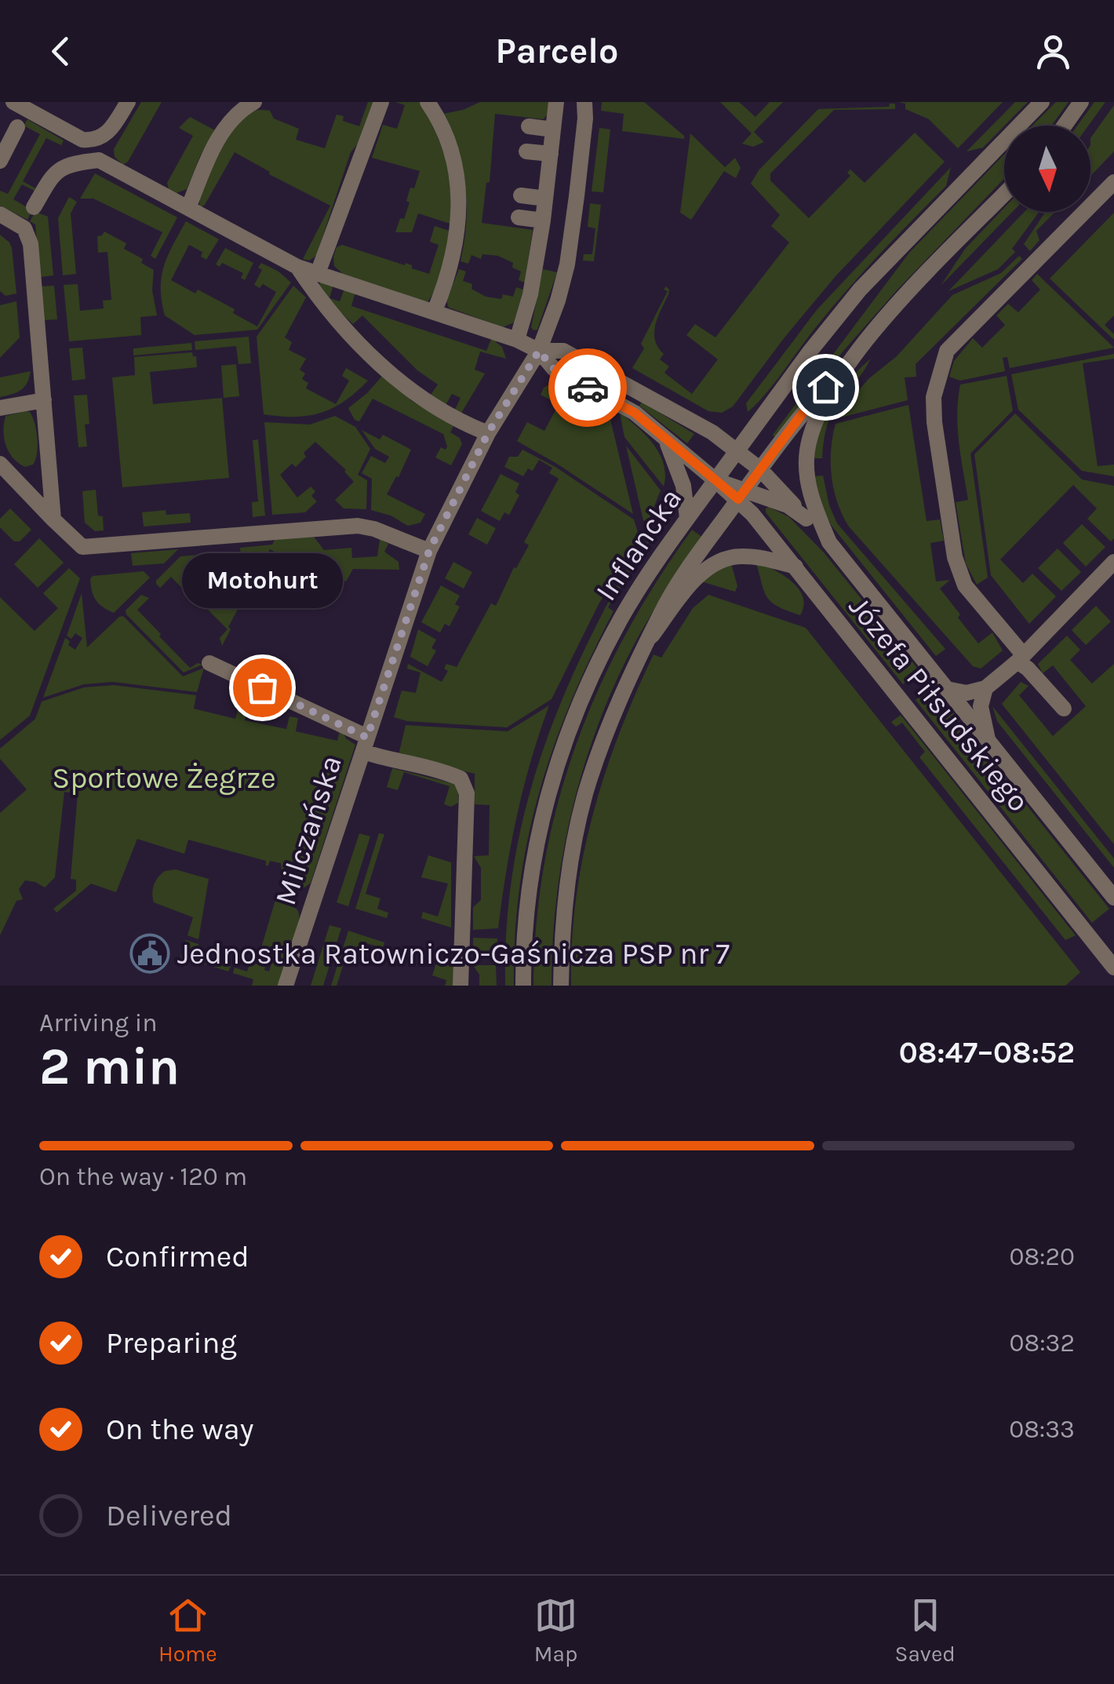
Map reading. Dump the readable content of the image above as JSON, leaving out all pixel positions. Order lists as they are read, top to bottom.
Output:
{
  "streets": {
    "street": ["Inflancka", "Józefa Piłsudskiego", "Milczańska"]
  },
  "crossings": [
    ["Inflancka", "Józefa Piłsudskiego"],
    ["Józefa Piłsudskiego", "Milczańska"]
  ],
  "parks": ["Sportowe Żegrze"],
  "places": {
    "other": ["Motohurt"],
    "public building": ["Jednostka Ratowniczo-Gaśnicza PSP nr 7"]
  },
  "north": "bottom",
  "page": {
    "header": "Parcelo",
    "bubble": "Motohurt",
    "heading": ["2 min", "Arriving in", "08:47–08:52"],
    "bar": "On the way · 120 m",
    "list": [
      ["Confirmed", "08:20"],
      ["Preparing", "08:32"],
      ["On the way", "08:33"],
      "Delivered"
    ],
    "tabs": ["Home", "Map", "Saved"]
  }
}
